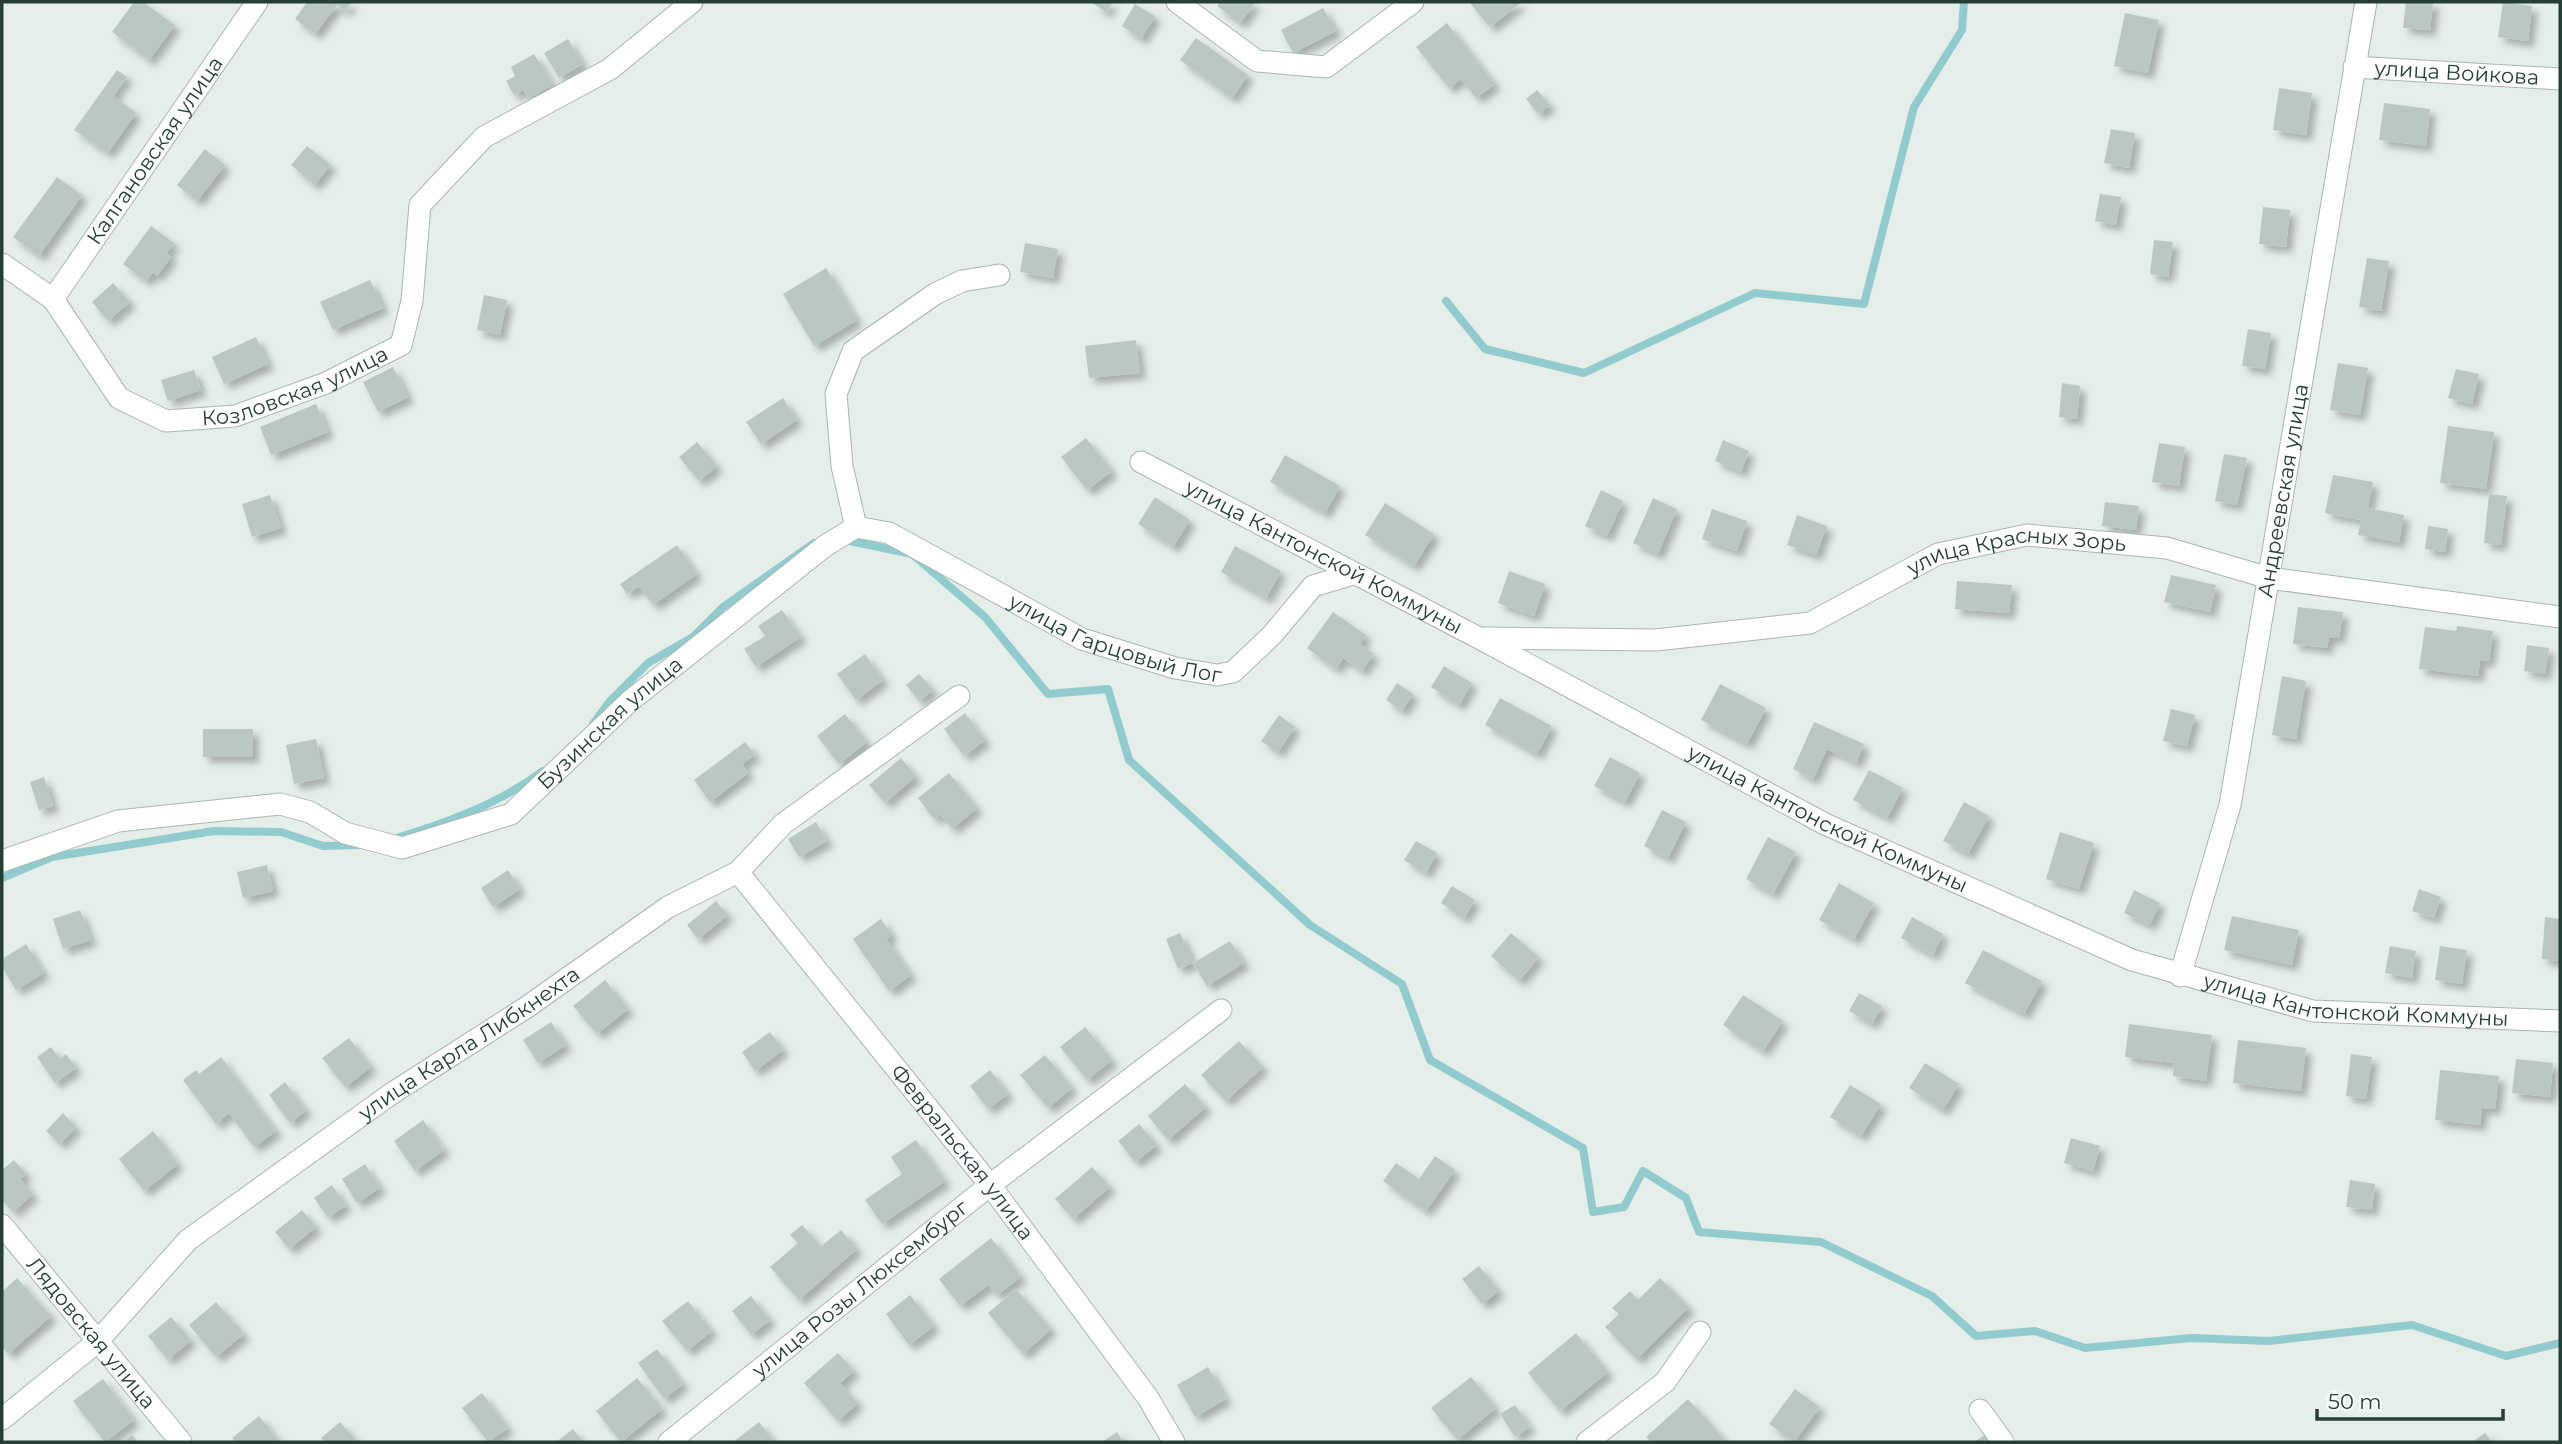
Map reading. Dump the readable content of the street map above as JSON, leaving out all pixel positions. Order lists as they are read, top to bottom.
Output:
{
  "streets": {
    "street": [
      "улица Войкова",
      "Калгановская улица",
      "Козловская улица",
      "Андреевская улица",
      "улица Кантонской Коммуны",
      "улица Красных Зорь",
      "улица Гарцовый Лог",
      "Бузинская улица",
      "улица Карла Либкнехта",
      "Февральская улица",
      "улица Розы Люксембург",
      "Лядовская улица"
    ]
  },
  "crossings": [
    ["улица Войкова", "Андреевская улица"],
    ["Калгановская улица", "Козловская улица"],
    ["Андреевская улица", "улица Кантонской Коммуны"],
    ["Андреевская улица", "улица Красных Зорь"],
    ["улица Кантонской Коммуны", "улица Красных Зорь"],
    ["улица Кантонской Коммуны", "улица Гарцовый Лог"],
    ["улица Гарцовый Лог", "Бузинская улица"],
    ["улица Карла Либкнехта", "Февральская улица"],
    ["улица Карла Либкнехта", "Лядовская улица"],
    ["Февральская улица", "улица Розы Люксембург"]
  ],
  "scale_bar": "50 m"
}
